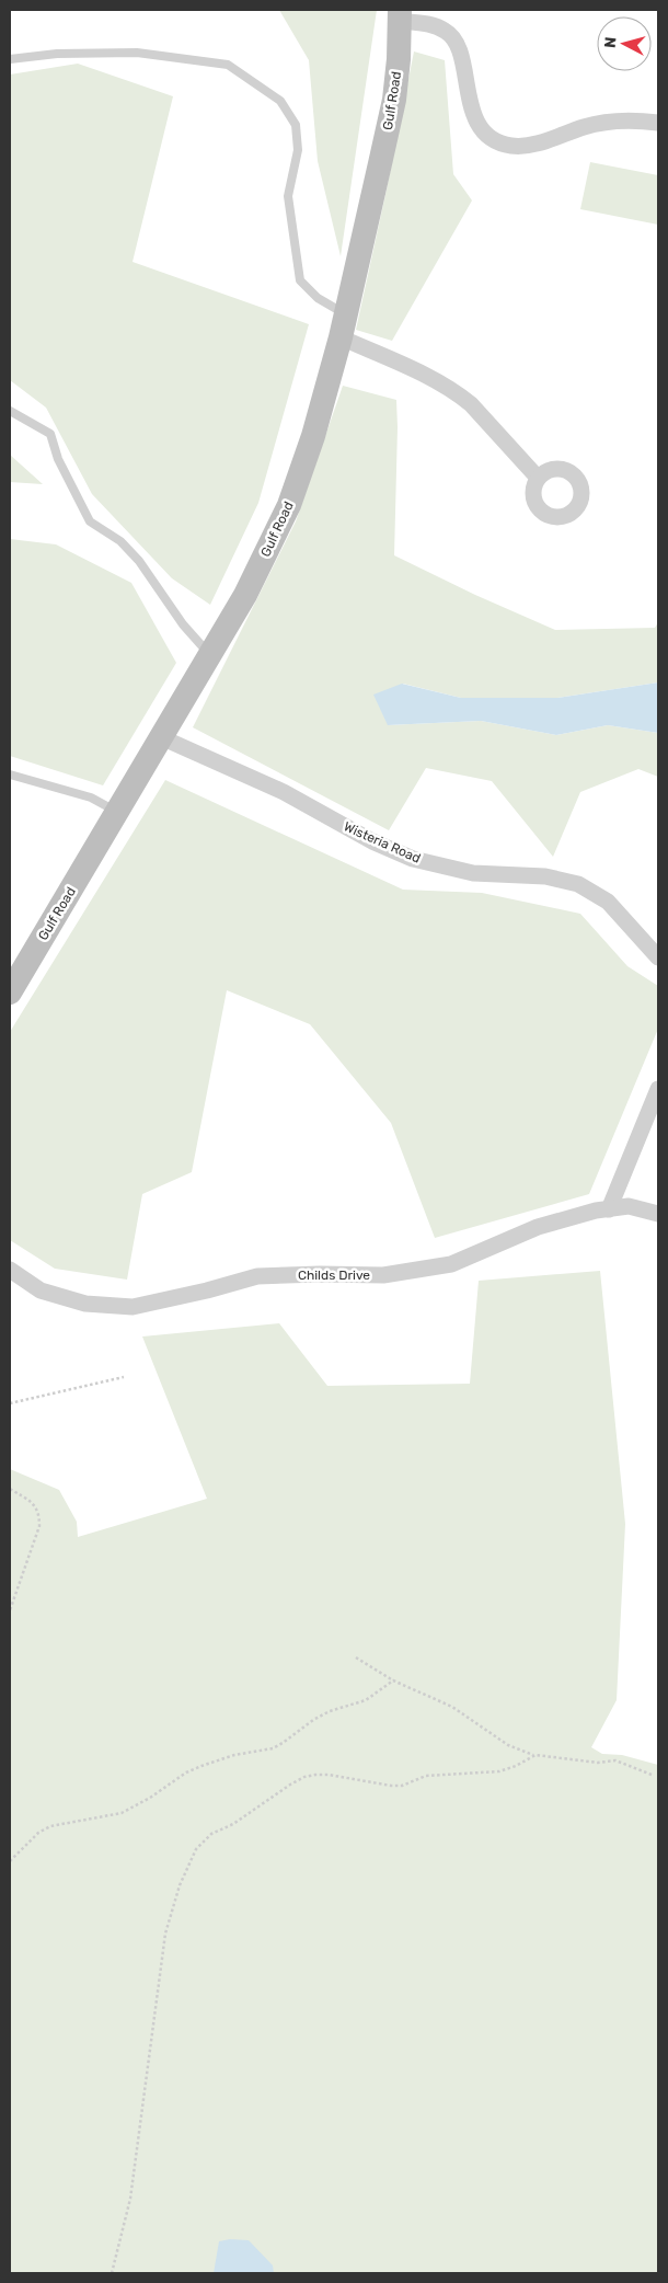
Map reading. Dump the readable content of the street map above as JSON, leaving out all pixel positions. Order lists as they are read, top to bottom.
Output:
{
  "streets": {
    "street": ["Gulf Road", "Wisteria Road", "Childs Drive"]
  },
  "crossings": [
    ["Gulf Road", "Wisteria Road"]
  ],
  "north": "left"
}
